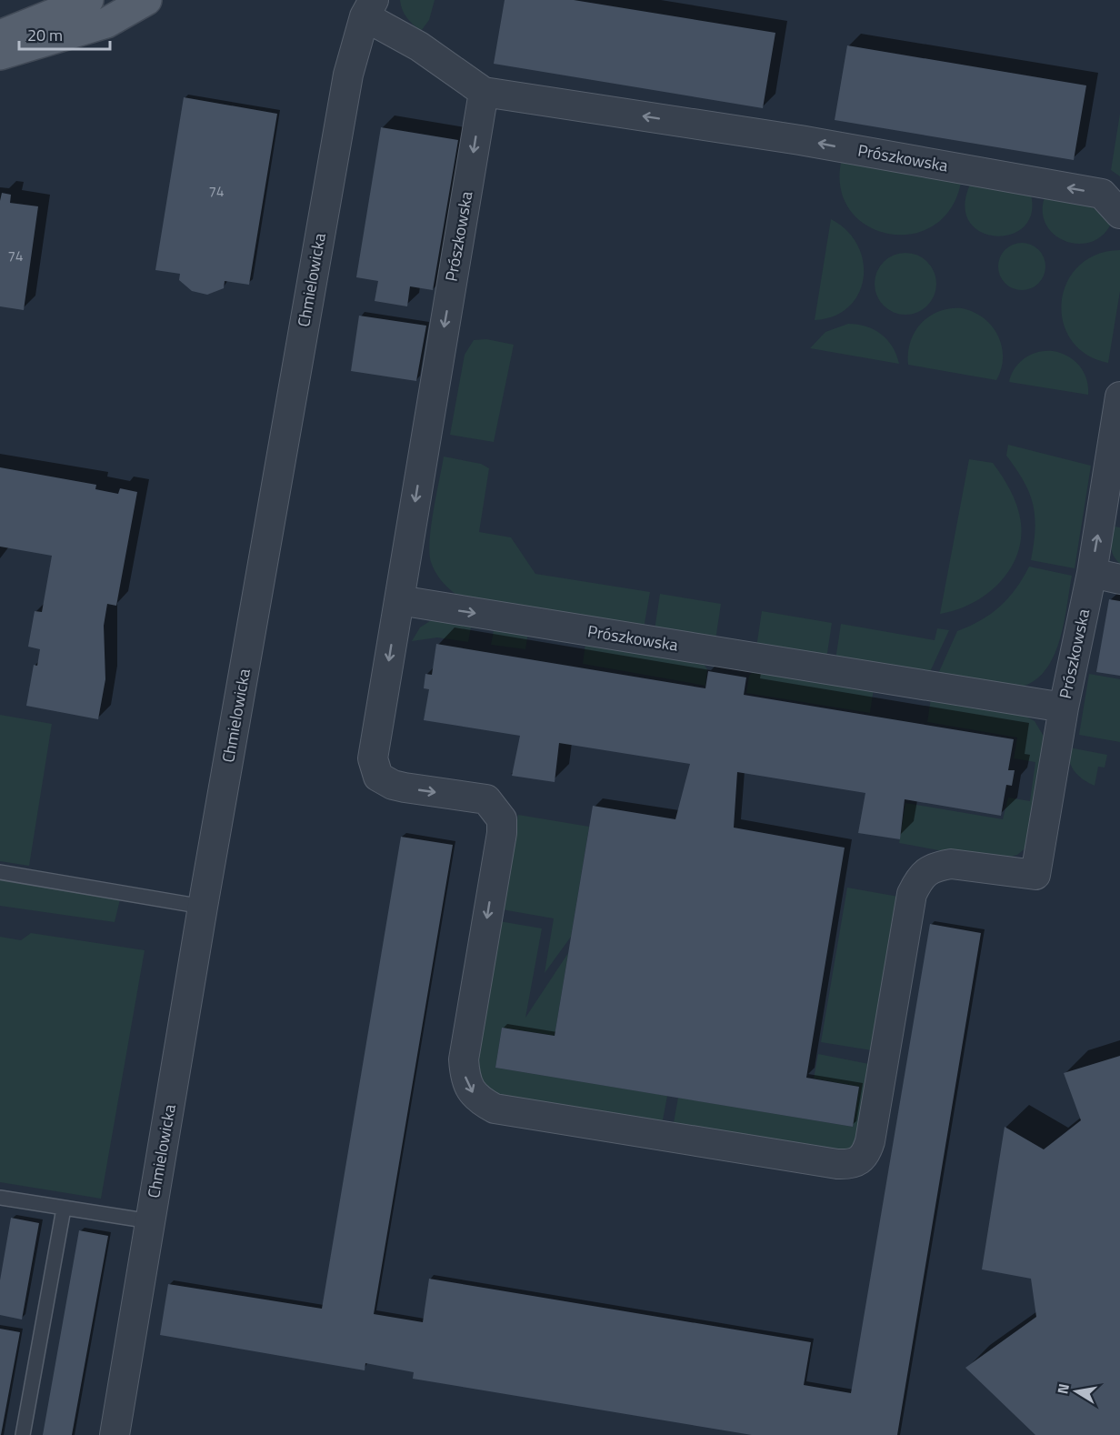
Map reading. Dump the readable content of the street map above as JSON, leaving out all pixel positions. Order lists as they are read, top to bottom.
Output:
{
  "streets": {
    "street": ["Prószkowska", "Chmielowicka"]
  },
  "crossings": [
    ["Prószkowska", "Chmielowicka"]
  ],
  "house_numbers": ["74", "74"],
  "scale_bar": "20 m",
  "north": "left"
}
